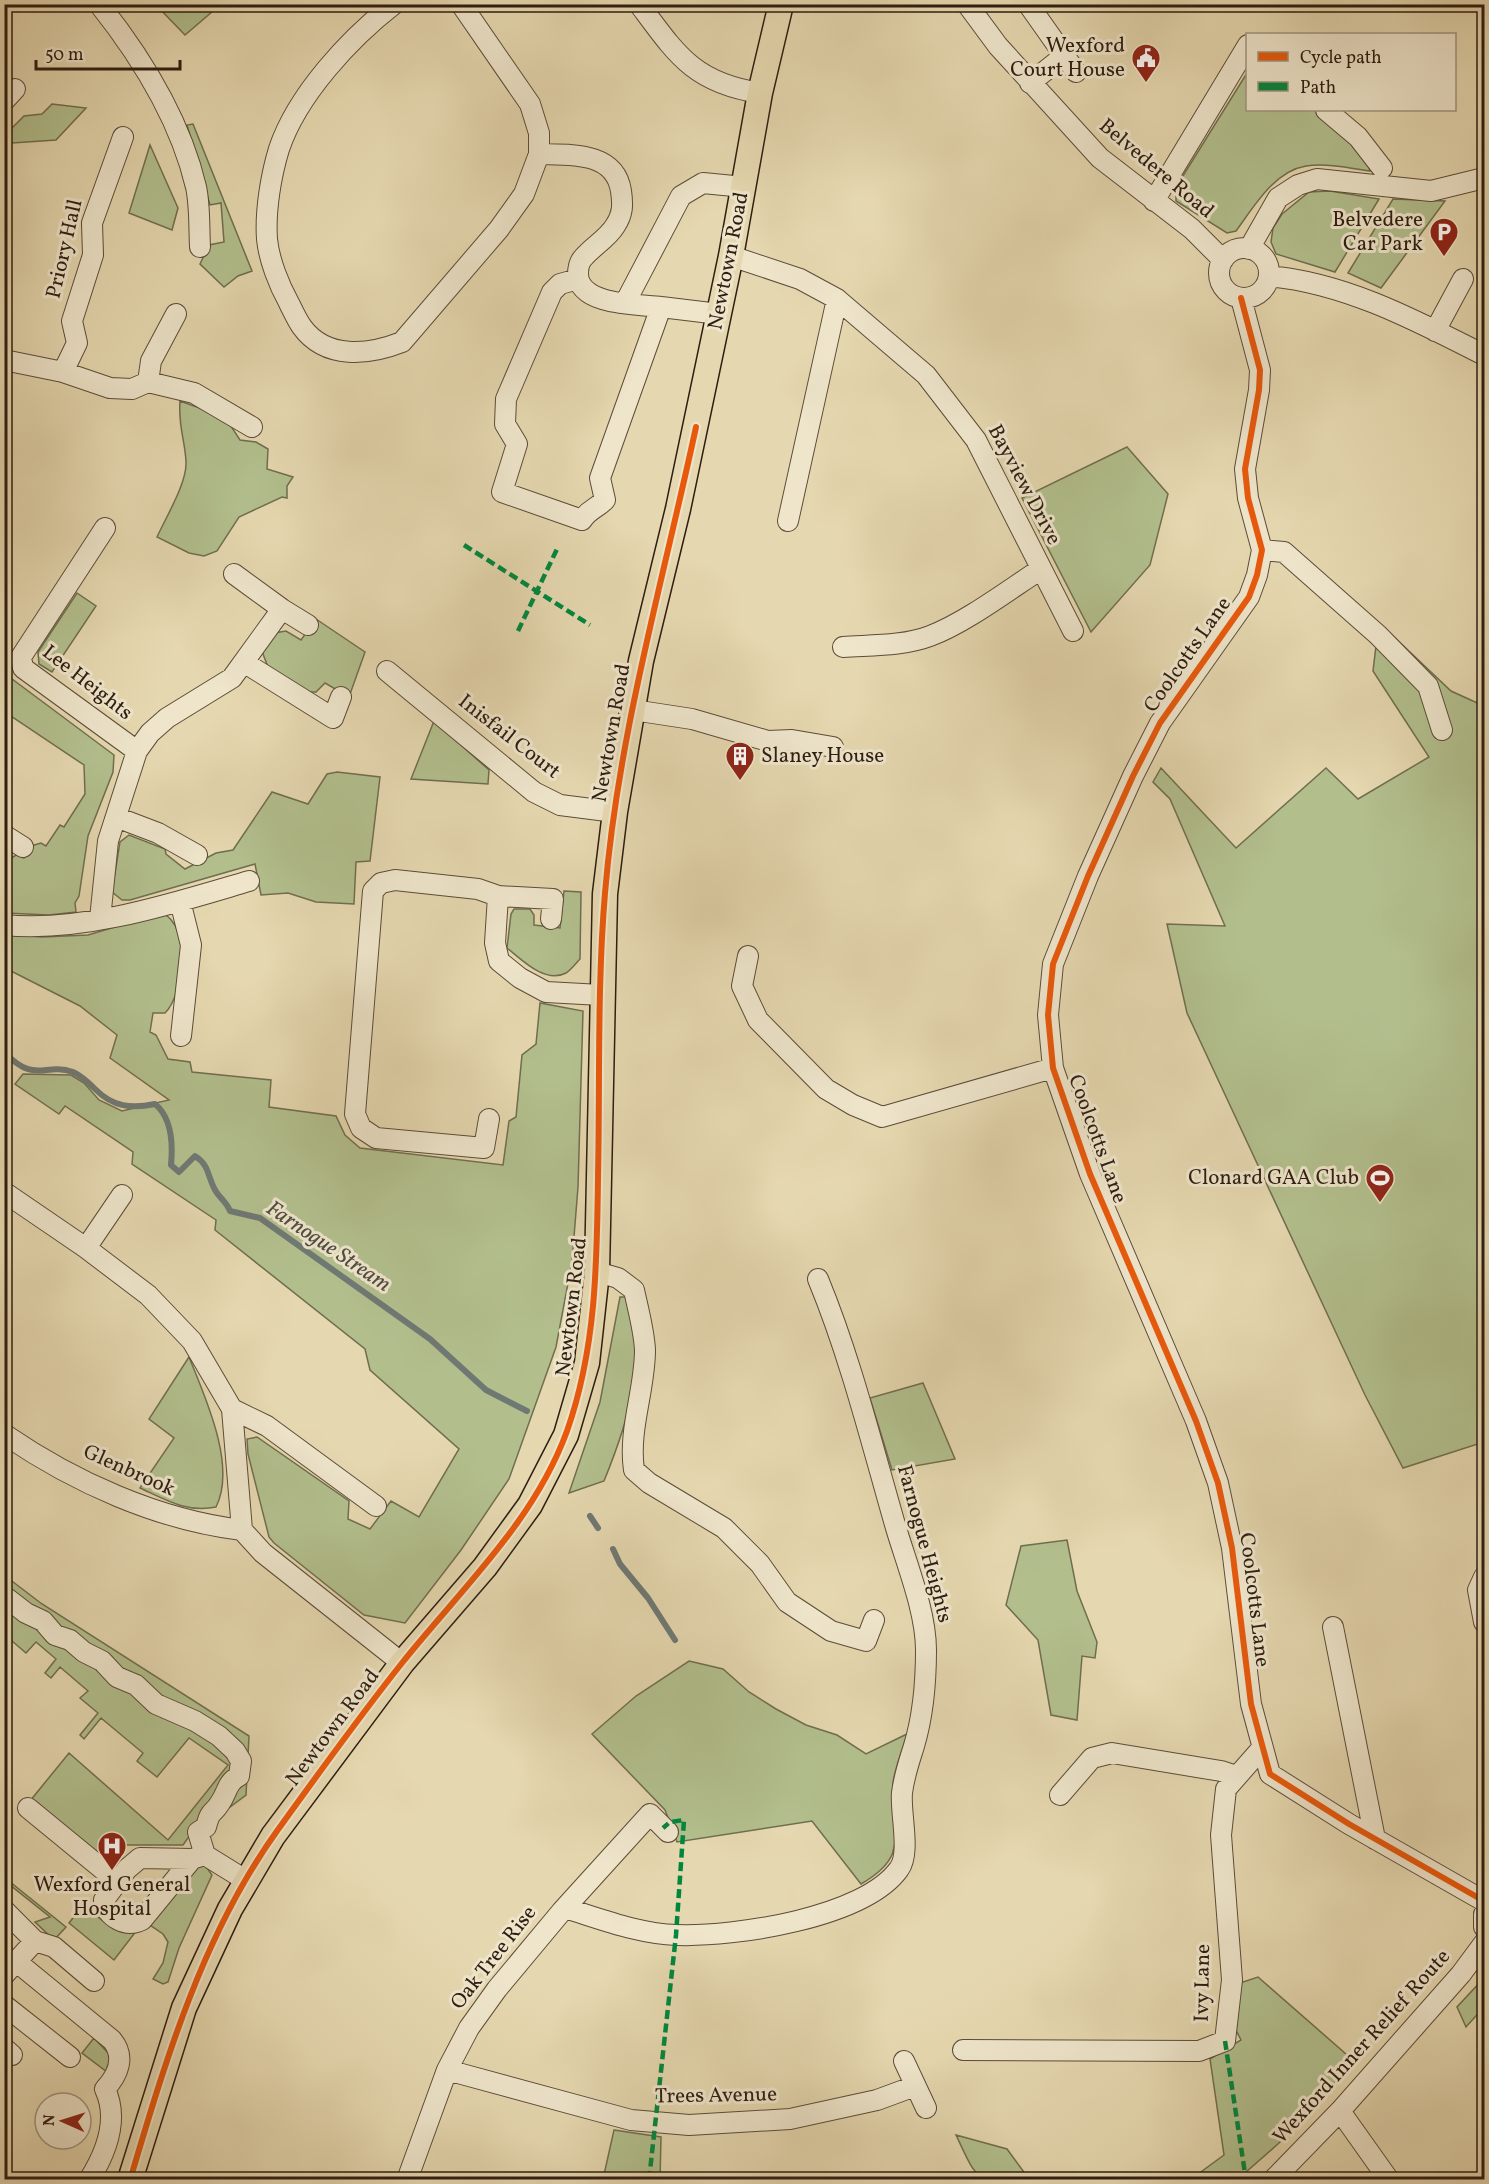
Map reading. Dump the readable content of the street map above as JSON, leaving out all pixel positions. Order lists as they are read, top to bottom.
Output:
{
  "streets": {
    "main road": ["Newtown Road"],
    "street": [
      "Belvedere Road",
      "Priory Hall",
      "Bayview Drive",
      "Coolcotts Lane",
      "Lee Heights",
      "Inisfail Court",
      "Glenbrook",
      "Farnogue Heights",
      "Oak Tree Rise",
      "Ivy Lane",
      "Wexford Inner Relief Route",
      "Trees Avenue"
    ]
  },
  "crossings": [
    ["Belvedere Road", "Coolcotts Lane"],
    ["Newtown Road", "Bayview Drive"],
    ["Newtown Road", "Inisfail Court"],
    ["Coolcotts Lane", "Ivy Lane"],
    ["Farnogue Heights", "Oak Tree Rise"],
    ["Oak Tree Rise", "Trees Avenue"]
  ],
  "water": ["Farnogue Stream"],
  "places": {
    "public building": ["Wexford Court House"],
    "parking": ["Belvedere Car Park"],
    "building": ["Slaney House"],
    "sports": ["Clonard GAA Club"],
    "hospital": ["Wexford General Hospital"]
  },
  "legend": ["Cycle path", "Path"],
  "scale_bar": "50 m",
  "north": "left"
}
